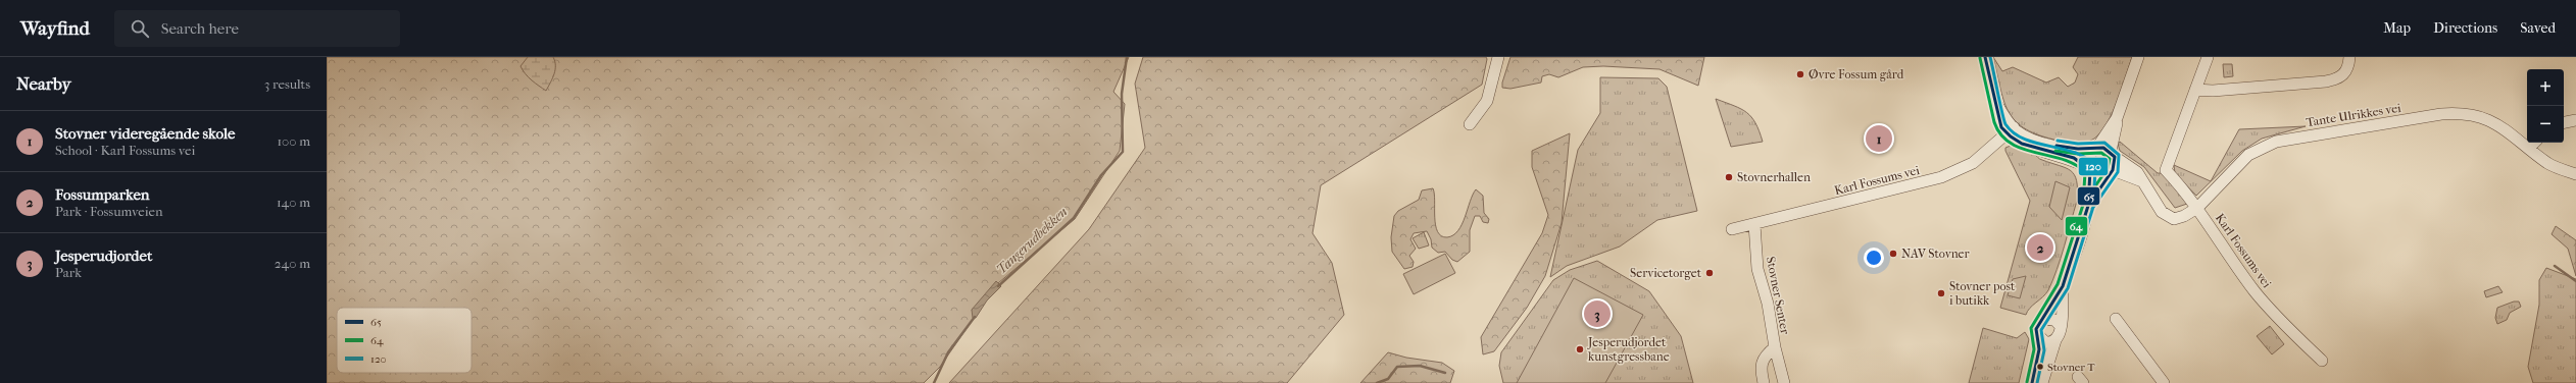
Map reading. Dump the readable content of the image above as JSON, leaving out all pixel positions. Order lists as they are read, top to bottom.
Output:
{
  "streets": {
    "street": ["Tante Ulrikkes vei", "Karl Fossums vei", "Stovner Senter"]
  },
  "crossings": [
    ["Tante Ulrikkes vei", "Karl Fossums vei"],
    ["Karl Fossums vei", "Stovner Senter"]
  ],
  "water": ["Tangerudbekken"],
  "places": [
    "Øvre Fossum gård",
    "Stovnerhallen",
    "NAV Stovner",
    "Servicetorget",
    "Stovner post i butikk",
    "Jesperudjordet kunstgressbane",
    "Stovner T"
  ],
  "lines": ["transit line 65", "transit line 120", "transit line 64"],
  "legend": ["65", "64", "120"],
  "page": {
    "header": "Wayfind",
    "search": "Search here",
    "nav": ["Map", "Directions", "Saved"],
    "heading": ["Nearby", "3 results"],
    "map_buttons": ["+", "−"],
    "list": [
      {
        "mark": "1",
        "name": "Stovner videregående skole",
        "note": "School · Karl Fossums vei",
        "value": "100 m"
      },
      {
        "mark": "2",
        "name": "Fossumparken",
        "note": "Park · Fossumveien",
        "value": "140 m"
      },
      {
        "mark": "3",
        "name": "Jesperudjordet",
        "note": "Park",
        "value": "240 m"
      }
    ],
    "pins": ["1", "2", "3"]
  }
}
